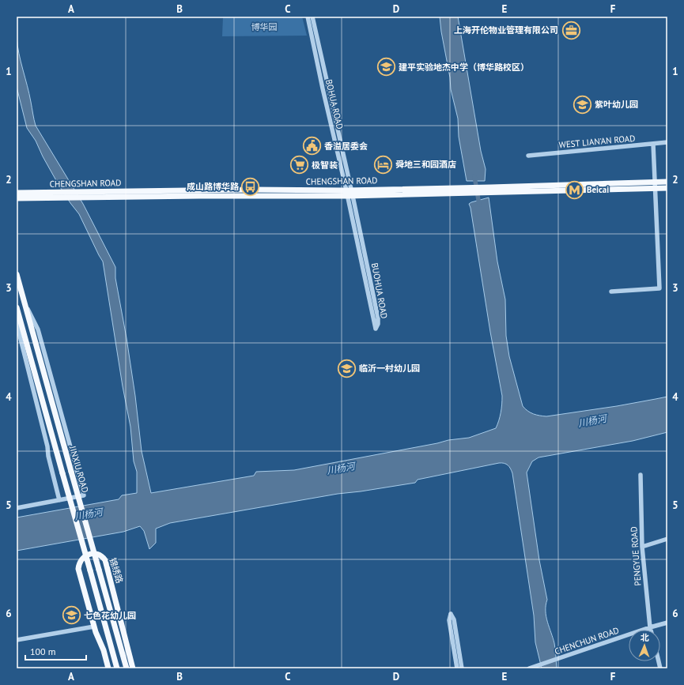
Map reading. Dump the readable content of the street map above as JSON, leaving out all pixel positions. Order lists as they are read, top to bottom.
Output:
{
  "streets": {
    "main road": ["CHENGSHAN ROAD", "JINXIU ROAD", "锦绣路"],
    "street": [
      "BOHUA ROAD",
      "WEST LIAN'AN ROAD",
      "BUOHUA ROAD",
      "PENGYUE ROAD",
      "CHENCHUN ROAD"
    ]
  },
  "crossings": [
    ["BOHUA ROAD", "CHENGSHAN ROAD"],
    ["BOHUA ROAD", "BUOHUA ROAD"],
    ["CHENGSHAN ROAD", "BUOHUA ROAD"],
    ["PENGYUE ROAD", "CHENCHUN ROAD"]
  ],
  "water": ["川杨河"],
  "parks": ["博华园"],
  "places": {
    "office": ["上海开伦物业管理有限公司"],
    "school or university": [
      "建平实验地杰中学（博华路校区）",
      "紫叶幼儿园",
      "临沂一村幼儿园",
      "七色花幼儿园"
    ],
    "public building": ["香溢居委会"],
    "hotel": ["舜地三和园酒店"],
    "supermarket": ["极智装"],
    "bus stop": ["成山路博华路"],
    "metro station": ["Beicai"]
  },
  "scale_bar": "100 m",
  "north": "top",
  "grid": {
    "columns": [
      "A",
      "B",
      "C",
      "D",
      "E",
      "F"
    ],
    "rows": [
      "1",
      "2",
      "3",
      "4",
      "5",
      "6"
    ]
  }
}
